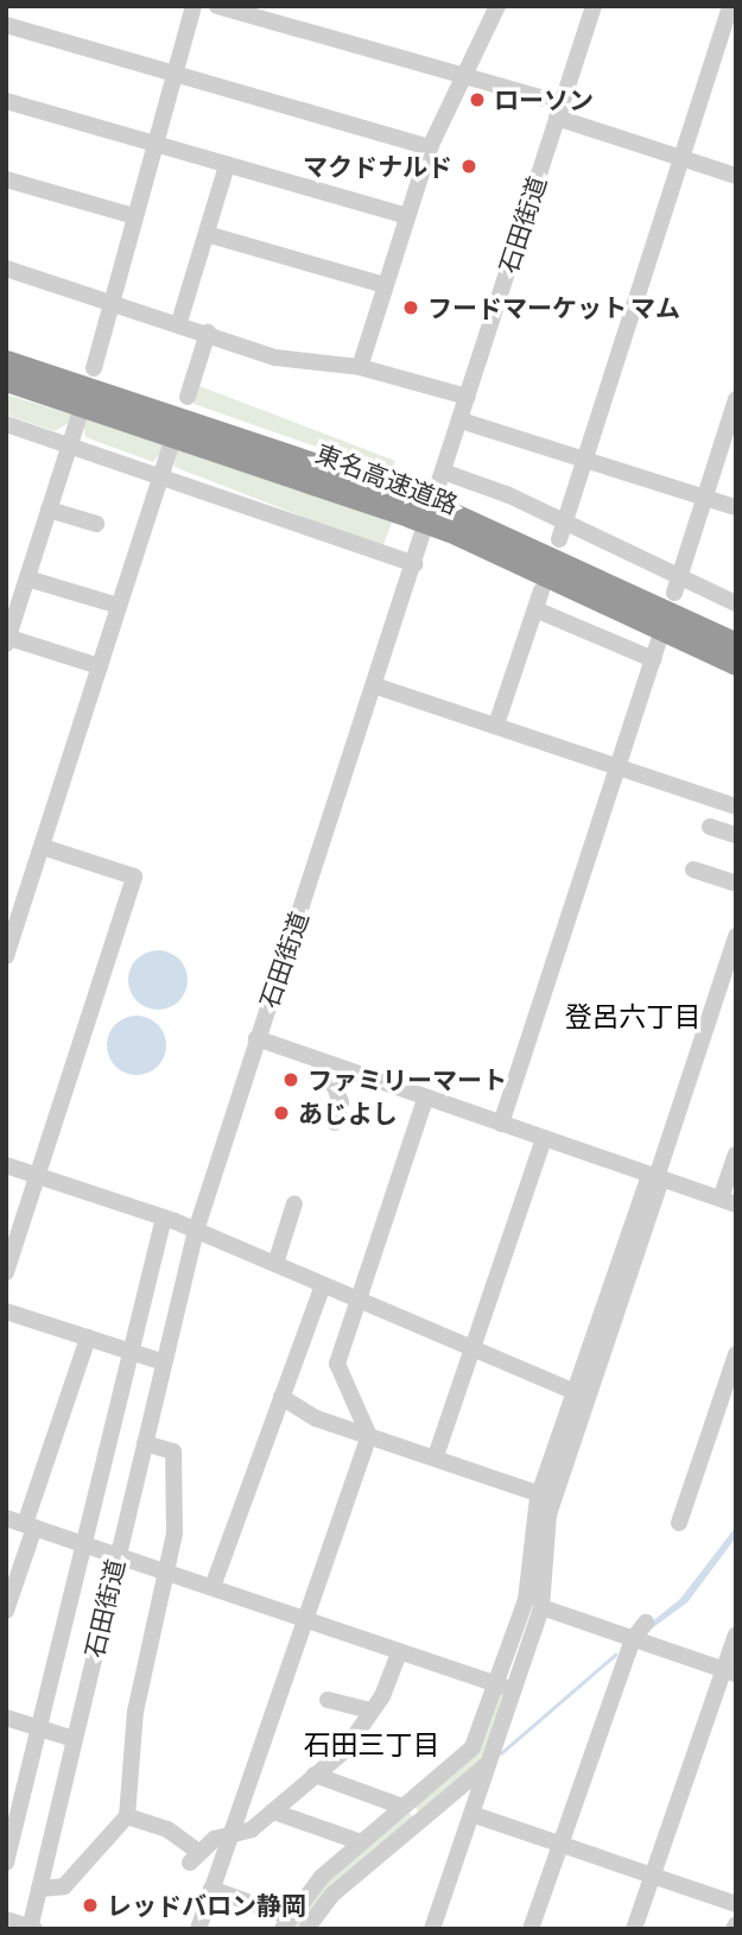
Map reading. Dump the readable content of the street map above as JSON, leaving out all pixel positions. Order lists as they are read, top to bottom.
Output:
{
  "streets": {
    "highway": ["東名高速道路"],
    "street": ["石田街道"]
  },
  "districts": ["登呂六丁目", "石田三丁目"],
  "places": [
    "ローソン",
    "マクドナルド",
    "フードマーケット マム",
    "ファミリーマート",
    "あじよし",
    "レッドバロン静岡"
  ]
}
